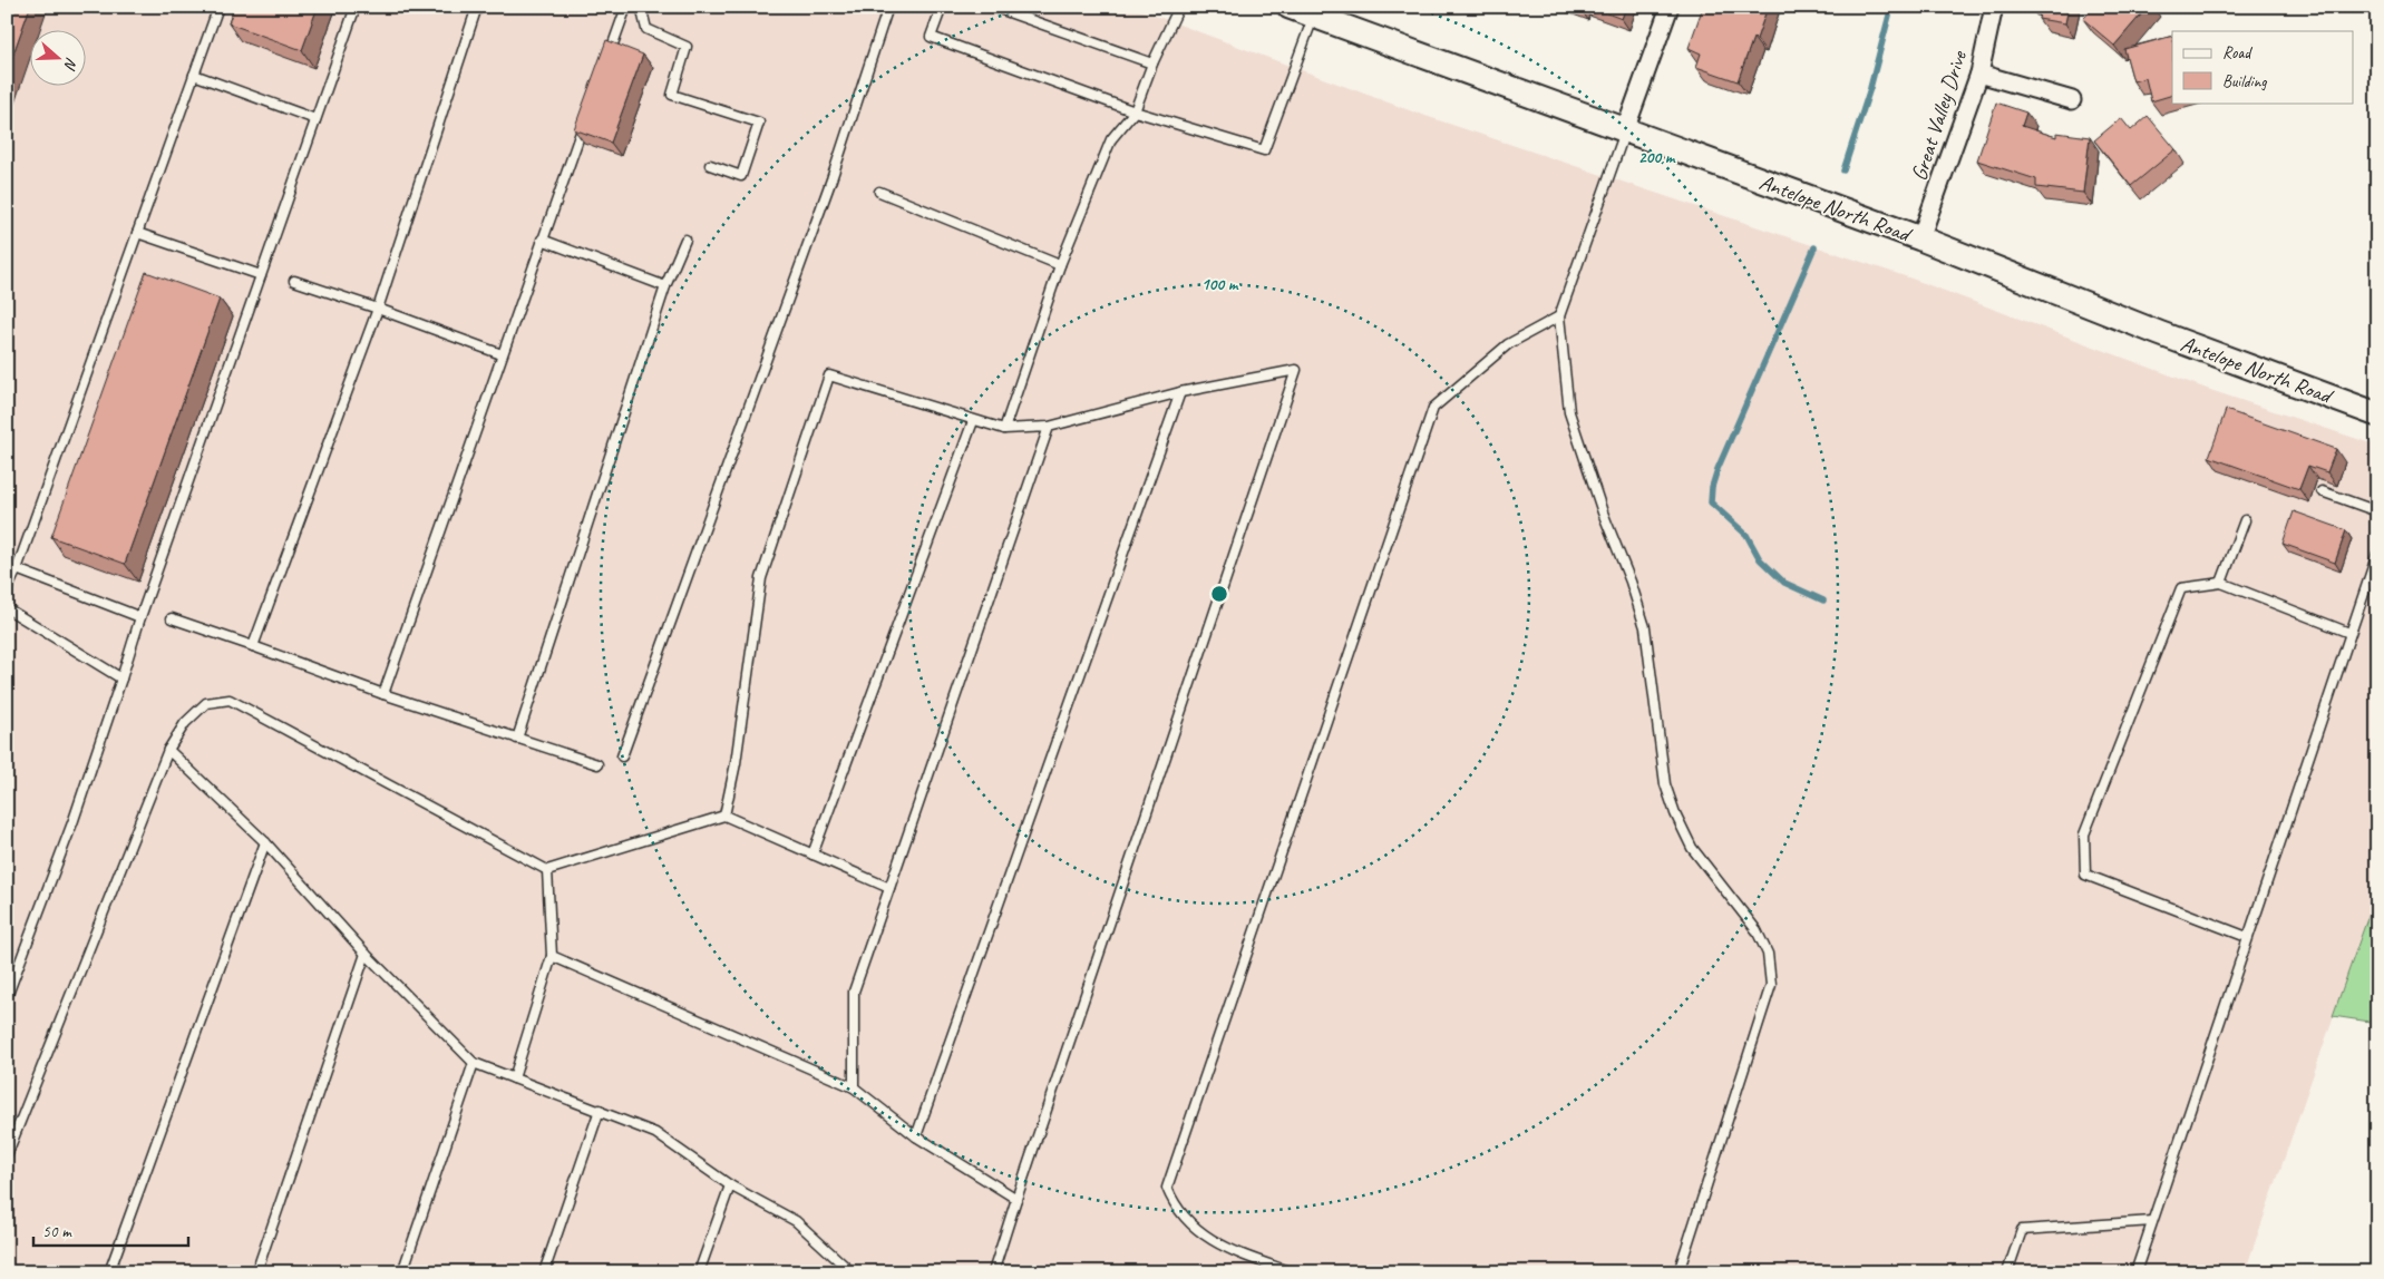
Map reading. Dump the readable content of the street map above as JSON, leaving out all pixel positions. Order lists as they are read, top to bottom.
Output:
{
  "streets": {
    "main road": ["Antelope North Road"],
    "street": ["Great Valley Drive"]
  },
  "crossings": [
    ["Great Valley Drive", "Antelope North Road"]
  ],
  "legend": ["Road", "Building"],
  "scale_bar": "50 m",
  "north": "right",
  "rings": ["200 m", "100 m"]
}
